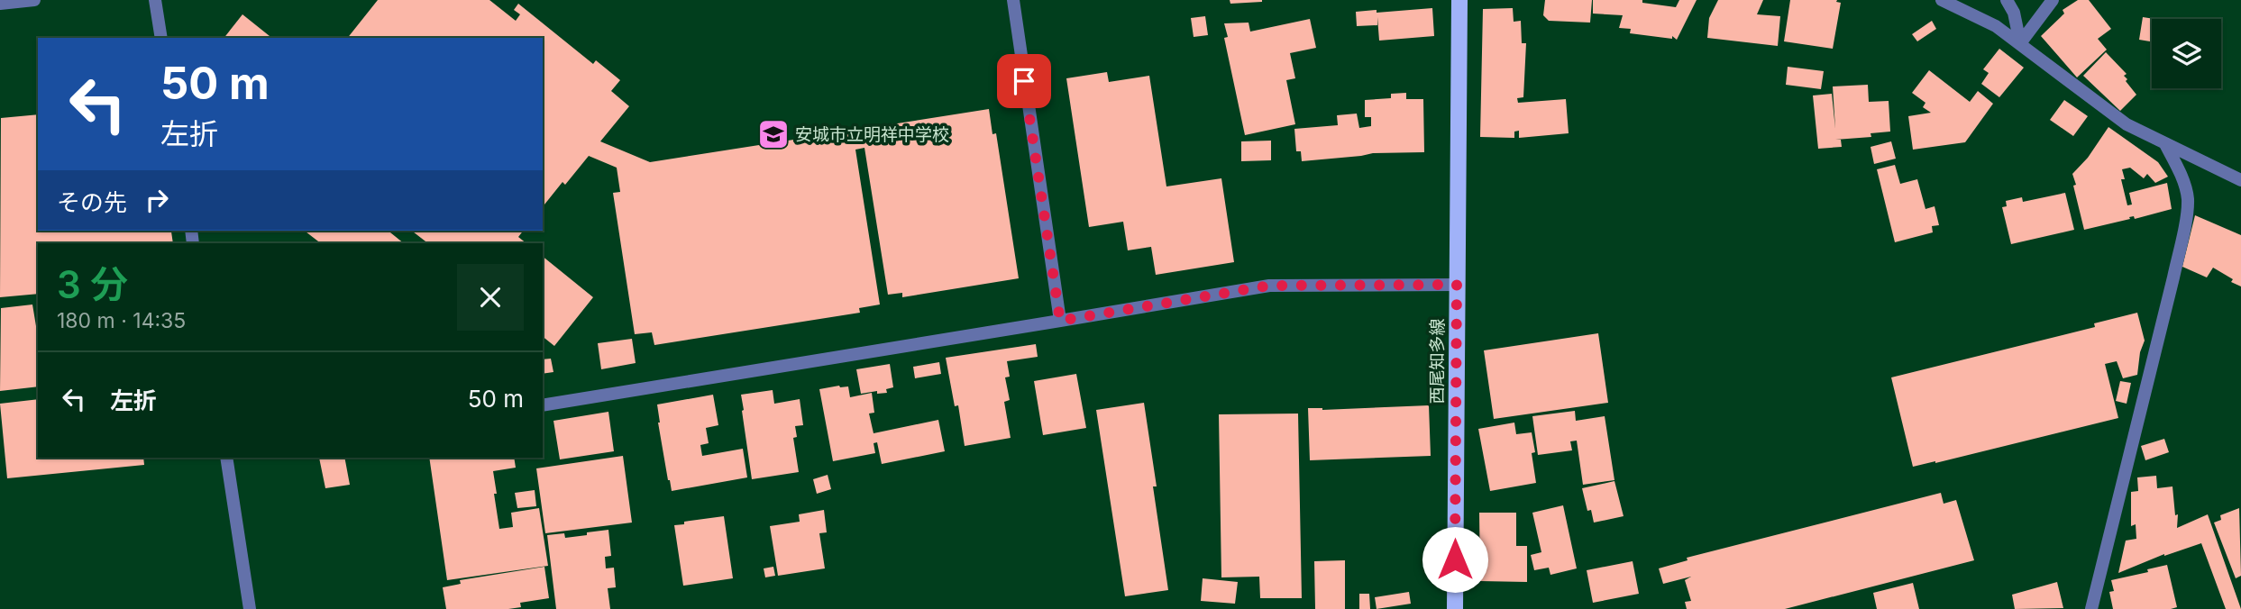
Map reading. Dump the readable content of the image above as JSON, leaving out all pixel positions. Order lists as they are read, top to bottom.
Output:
{
  "streets": {
    "main road": ["西尾知多線"]
  },
  "places": {
    "school or university": ["安城市立明祥中学校"]
  },
  "page": {
    "turn": ["50 m", "左折"],
    "then": "その先",
    "heading": ["3 分", "180 m · 14:35"],
    "list": [
      {
        "name": "左折",
        "value": "50 m"
      }
    ]
  }
}
